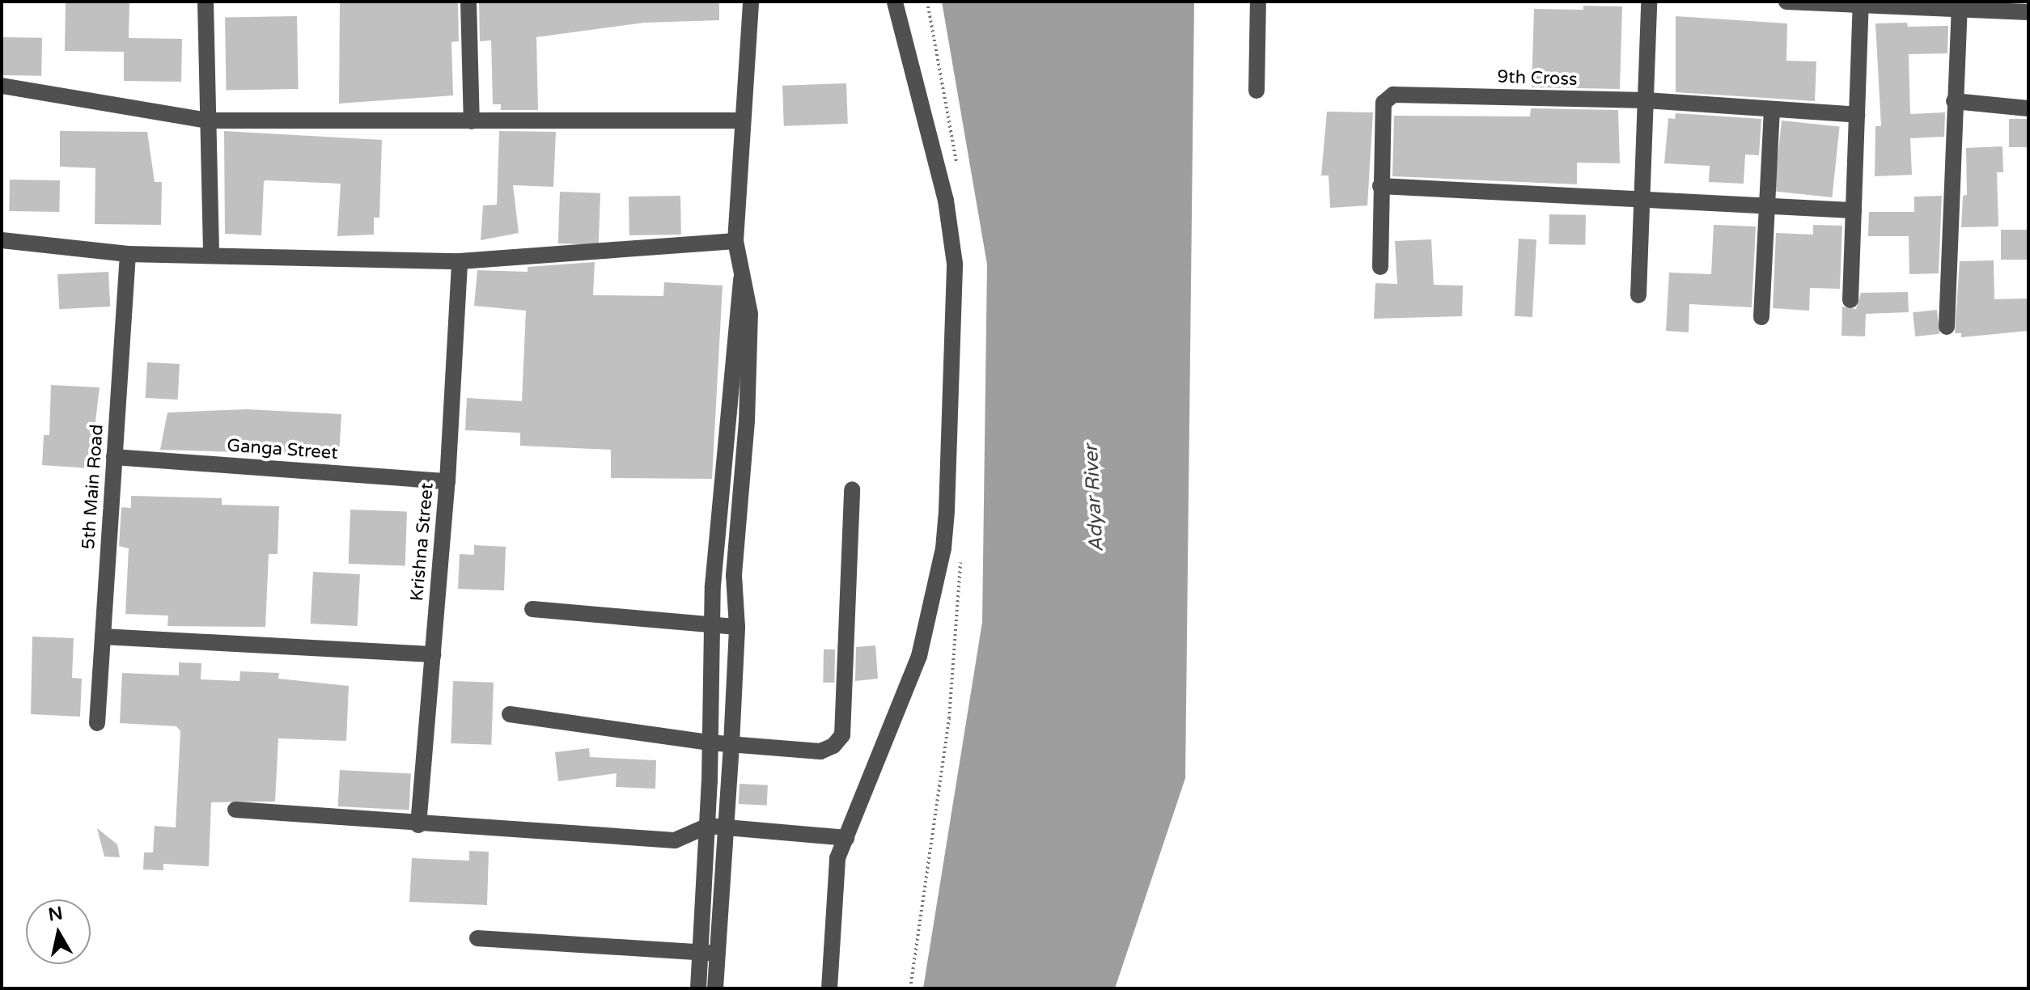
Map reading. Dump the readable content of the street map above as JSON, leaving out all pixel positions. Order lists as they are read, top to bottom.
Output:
{
  "streets": {
    "street": [
      "9th Cross",
      "Ganga Street",
      "5th Main Road",
      "Krishna Street"
    ]
  },
  "crossings": [
    ["Ganga Street", "5th Main Road"],
    ["Ganga Street", "Krishna Street"]
  ],
  "water": ["Adyar River"],
  "north": "top"
}
